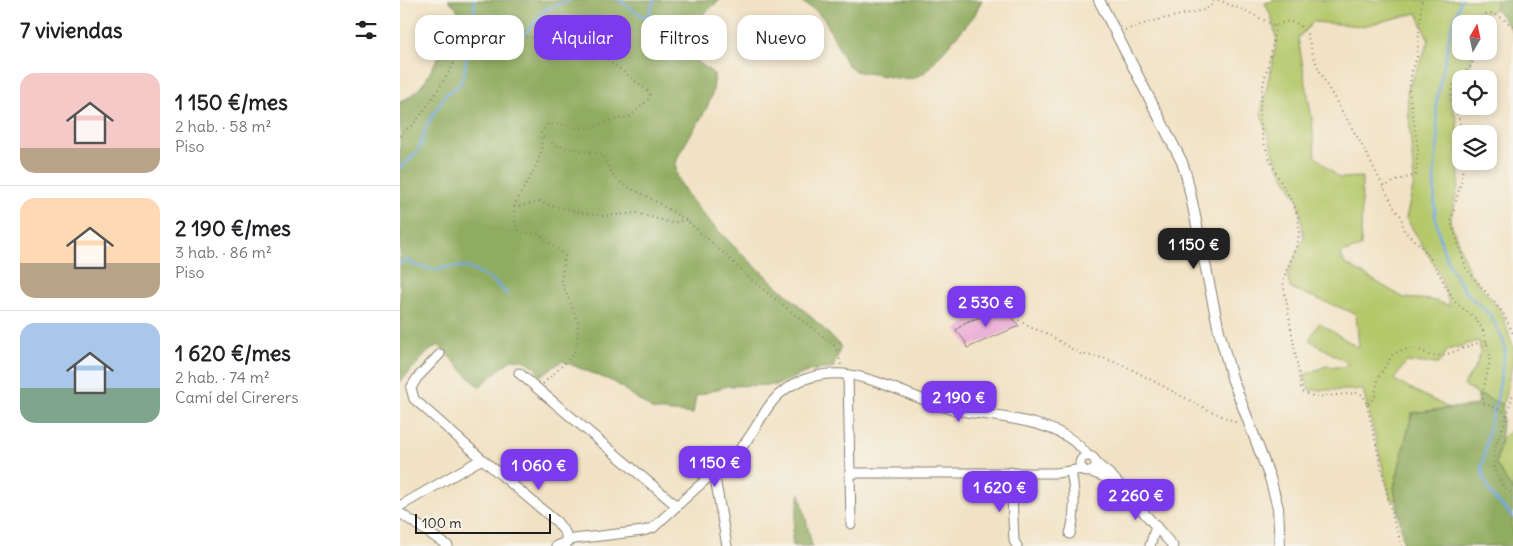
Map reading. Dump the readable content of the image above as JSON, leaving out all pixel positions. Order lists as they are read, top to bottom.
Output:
{
  "scale_bar": "100 m",
  "north": "top",
  "page": {
    "heading": "7 viviendas",
    "chip": [
      "Comprar",
      "Alquilar",
      "Filtros",
      "Nuevo"
    ],
    "list": [
      {
        "name": "1 150 €/mes",
        "note": "2 hab. · 58 m² · Piso"
      },
      {
        "name": "2 190 €/mes",
        "note": "3 hab. · 86 m² · Piso"
      },
      {
        "name": "1 620 €/mes",
        "note": "2 hab. · 74 m² · Camí del Cirerers"
      }
    ],
    "price": [
      "1 150 €",
      "2 530 €",
      "2 190 €",
      "1 150 €",
      "1 060 €",
      "1 620 €",
      "2 260 €"
    ],
    "scale": "100 m"
  }
}
